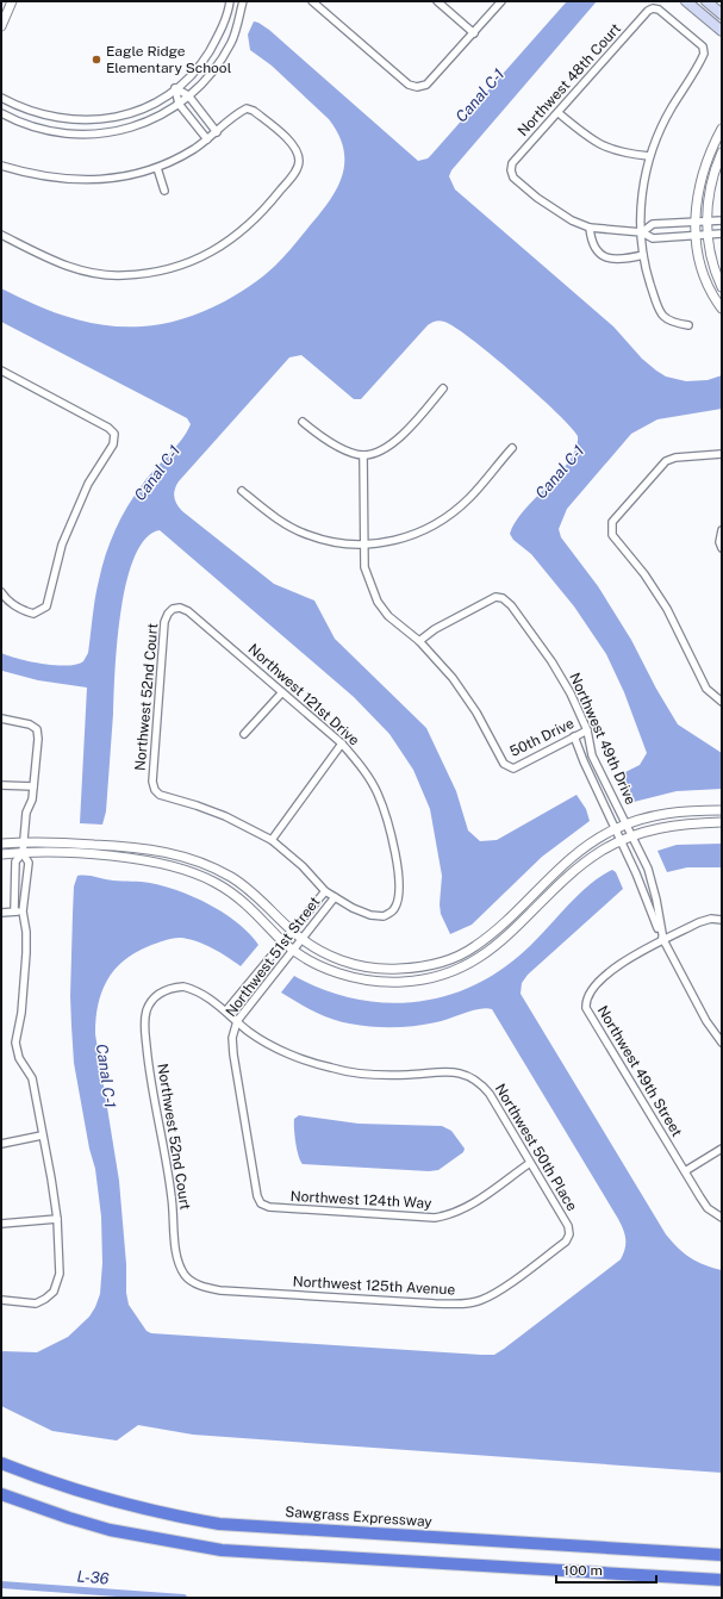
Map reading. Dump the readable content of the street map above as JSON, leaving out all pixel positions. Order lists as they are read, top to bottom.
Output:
{
  "streets": {
    "highway": ["Sawgrass Expressway"],
    "street": [
      "Northwest 48th Court",
      "Northwest 121st Drive",
      "Northwest 52nd Court",
      "50th Drive",
      "Northwest 49th Drive",
      "Northwest 51st Street",
      "Northwest 49th Street",
      "Northwest 50th Place",
      "Northwest 124th Way",
      "Northwest 125th Avenue"
    ]
  },
  "crossings": [
    ["Northwest 121st Drive", "Northwest 52nd Court"],
    ["Northwest 121st Drive", "Northwest 51st Street"],
    ["Northwest 52nd Court", "Northwest 51st Street"],
    ["Northwest 52nd Court", "Northwest 125th Avenue"],
    ["50th Drive", "Northwest 49th Drive"],
    ["Northwest 49th Drive", "Northwest 49th Street"],
    ["Northwest 51st Street", "Northwest 50th Place"],
    ["Northwest 51st Street", "Northwest 124th Way"],
    ["Northwest 50th Place", "Northwest 124th Way"],
    ["Northwest 50th Place", "Northwest 125th Avenue"]
  ],
  "water": ["Canal C-1", "L-36"],
  "places": ["Eagle Ridge Elementary School"],
  "scale_bar": "100 m"
}
